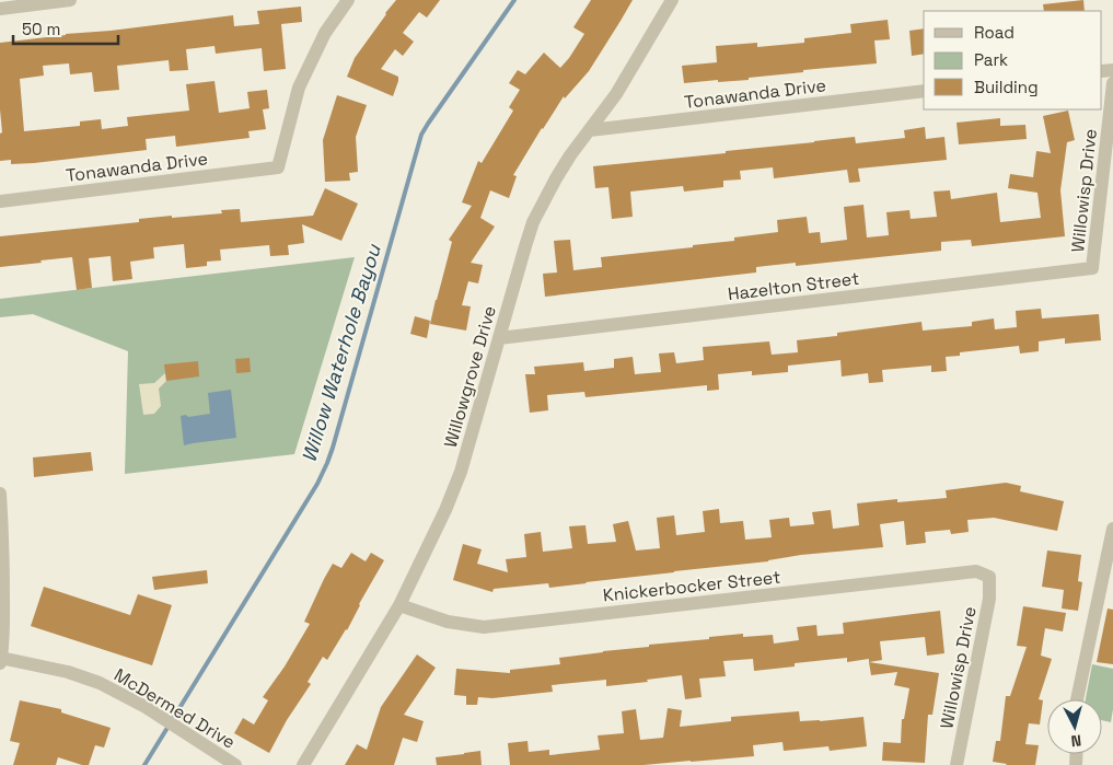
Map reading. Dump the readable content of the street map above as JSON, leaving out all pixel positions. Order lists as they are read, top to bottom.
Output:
{
  "streets": {
    "street": [
      "Tonawanda Drive",
      "Willowisp Drive",
      "Hazelton Street",
      "Willowgrove Drive",
      "Knickerbocker Street",
      "McDermed Drive"
    ]
  },
  "crossings": [
    ["Tonawanda Drive", "Willowgrove Drive"],
    ["Willowisp Drive", "Hazelton Street"],
    ["Willowisp Drive", "Knickerbocker Street"],
    ["Hazelton Street", "Willowgrove Drive"],
    ["Willowgrove Drive", "Knickerbocker Street"]
  ],
  "water": ["Willow Waterhole Bayou"],
  "legend": ["Road", "Park", "Building"],
  "scale_bar": "50 m",
  "north": "bottom"
}
